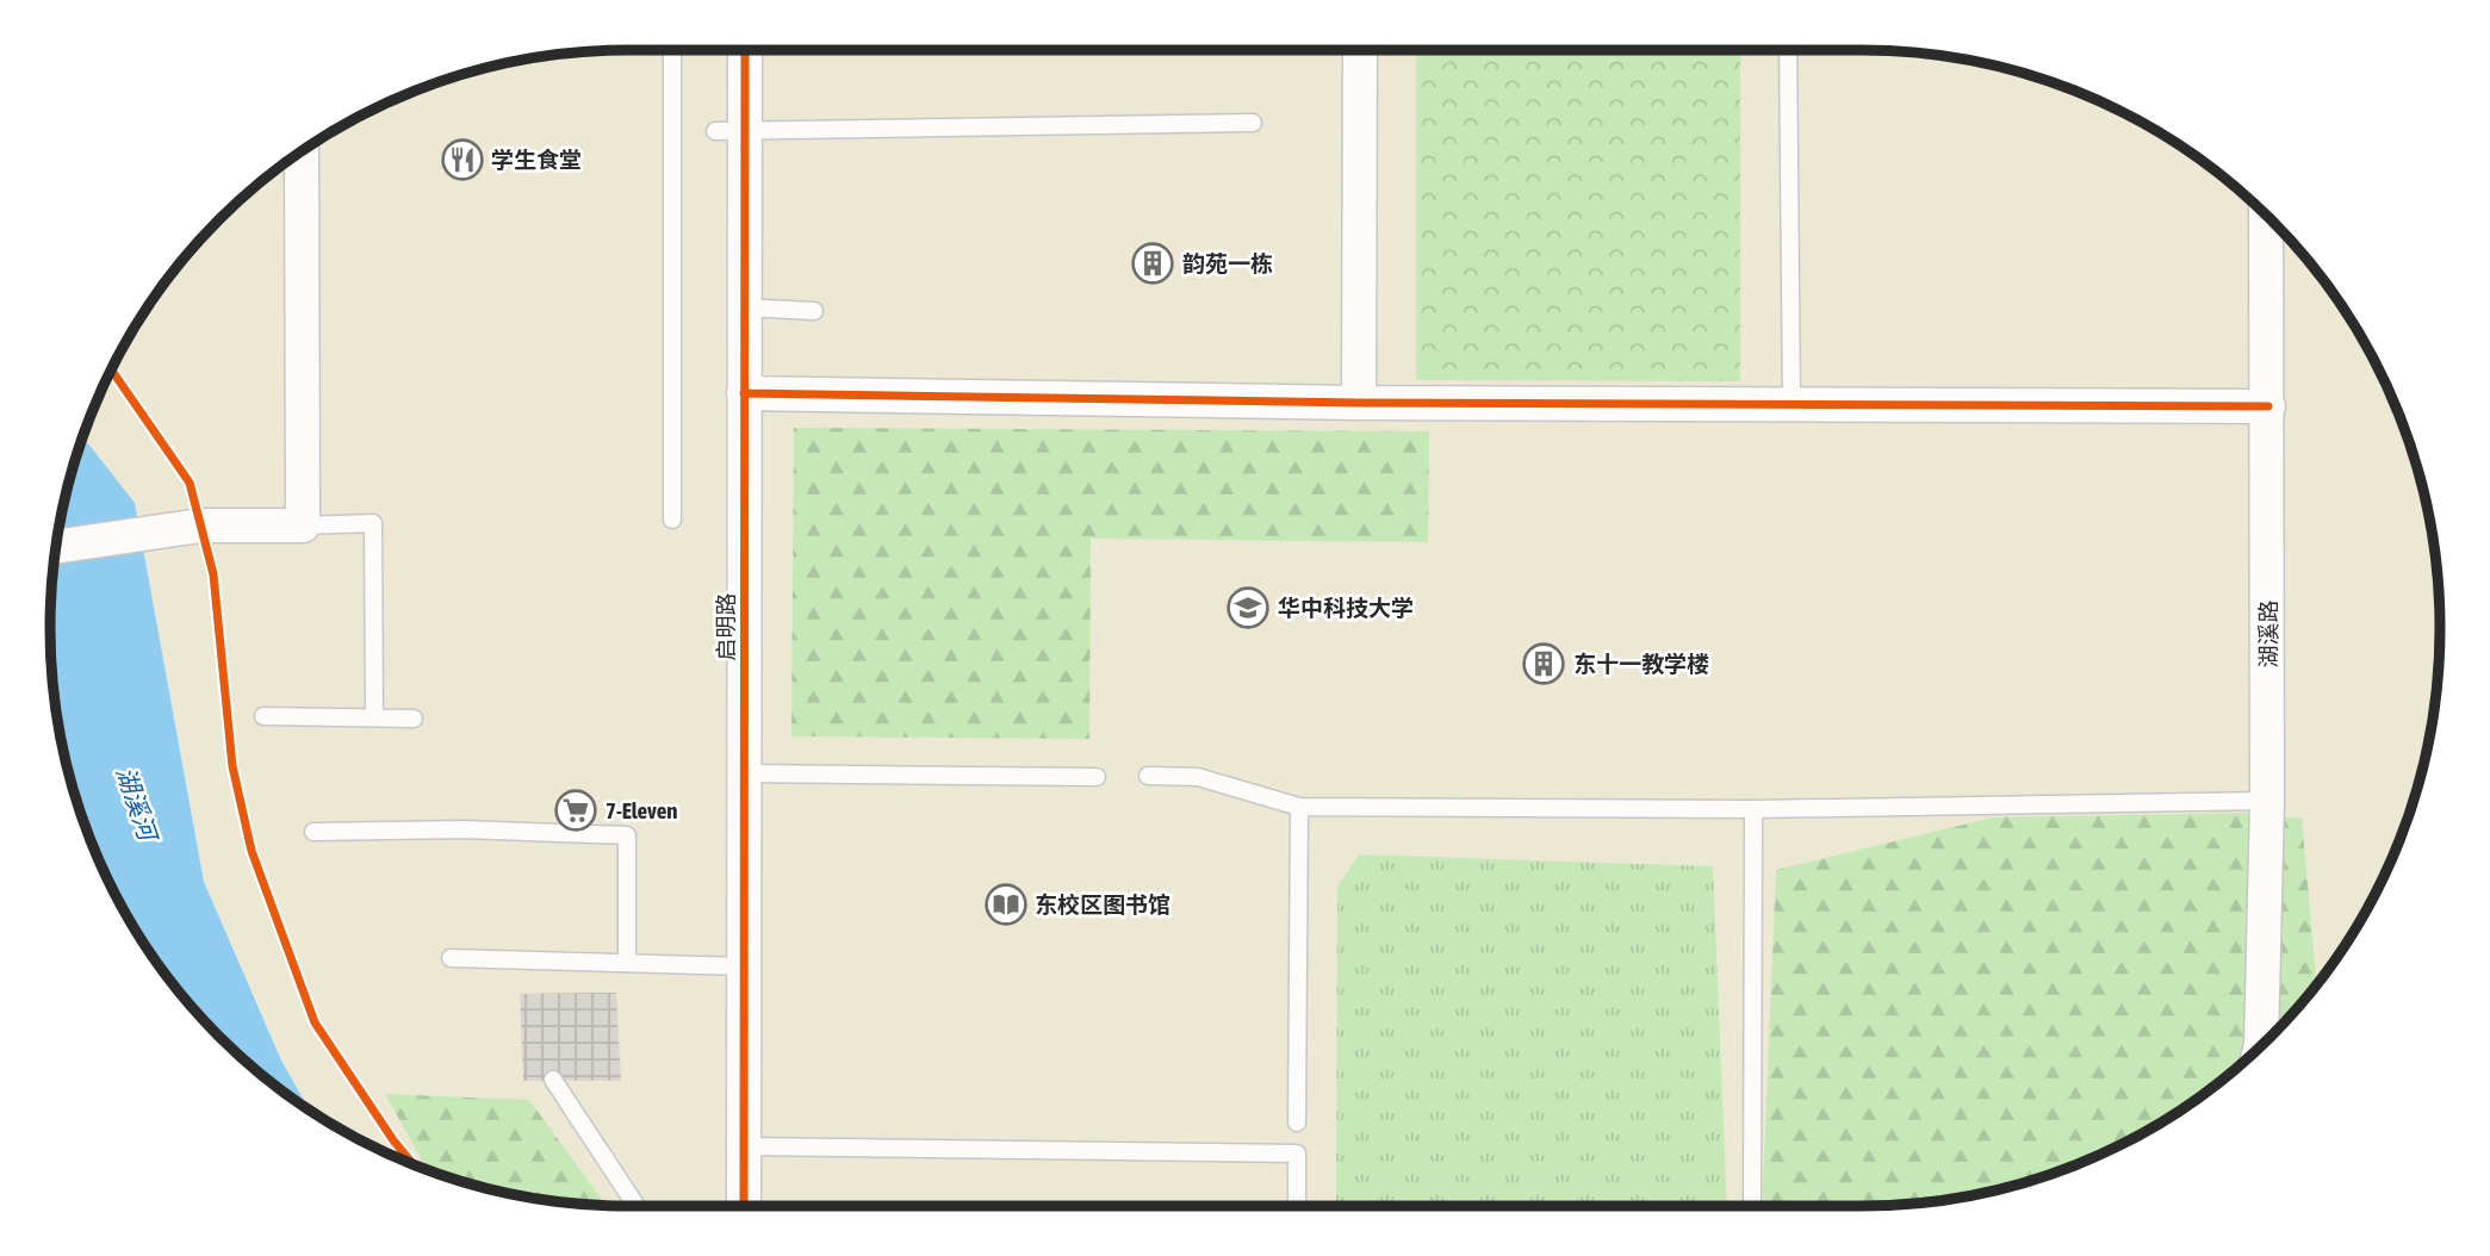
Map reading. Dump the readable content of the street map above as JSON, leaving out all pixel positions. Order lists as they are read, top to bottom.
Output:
{
  "streets": {
    "street": ["启明路", "湖溪路"]
  },
  "water": ["湖溪河"],
  "places": {
    "restaurant": ["学生食堂"],
    "building": ["韵苑一栋", "东十一教学楼"],
    "school or university": ["华中科技大学"],
    "supermarket": ["7-Eleven"],
    "library": ["东校区图书馆"]
  }
}
